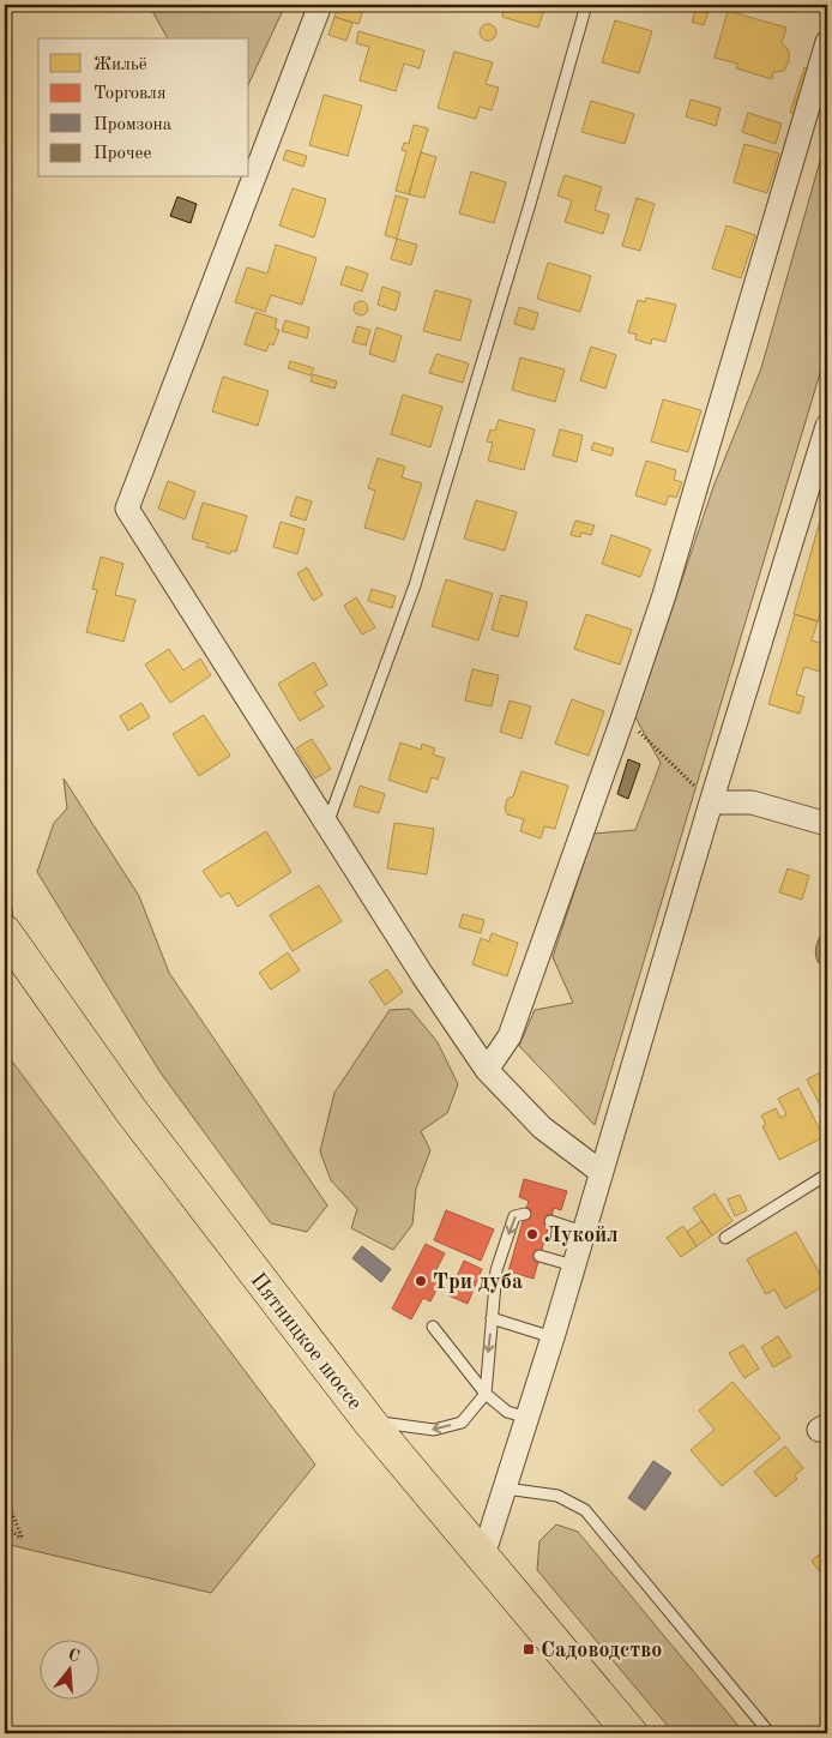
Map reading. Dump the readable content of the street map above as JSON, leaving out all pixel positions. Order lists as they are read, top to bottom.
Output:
{
  "streets": {
    "main road": ["Пятницкое шоссе"]
  },
  "places": {
    "other": ["Лукойл", "Три дуба"],
    "transit": ["Садоводство"]
  },
  "legend": [
    "Жильё",
    "Торговля",
    "Промзона",
    "Прочее"
  ],
  "north": "top"
}
